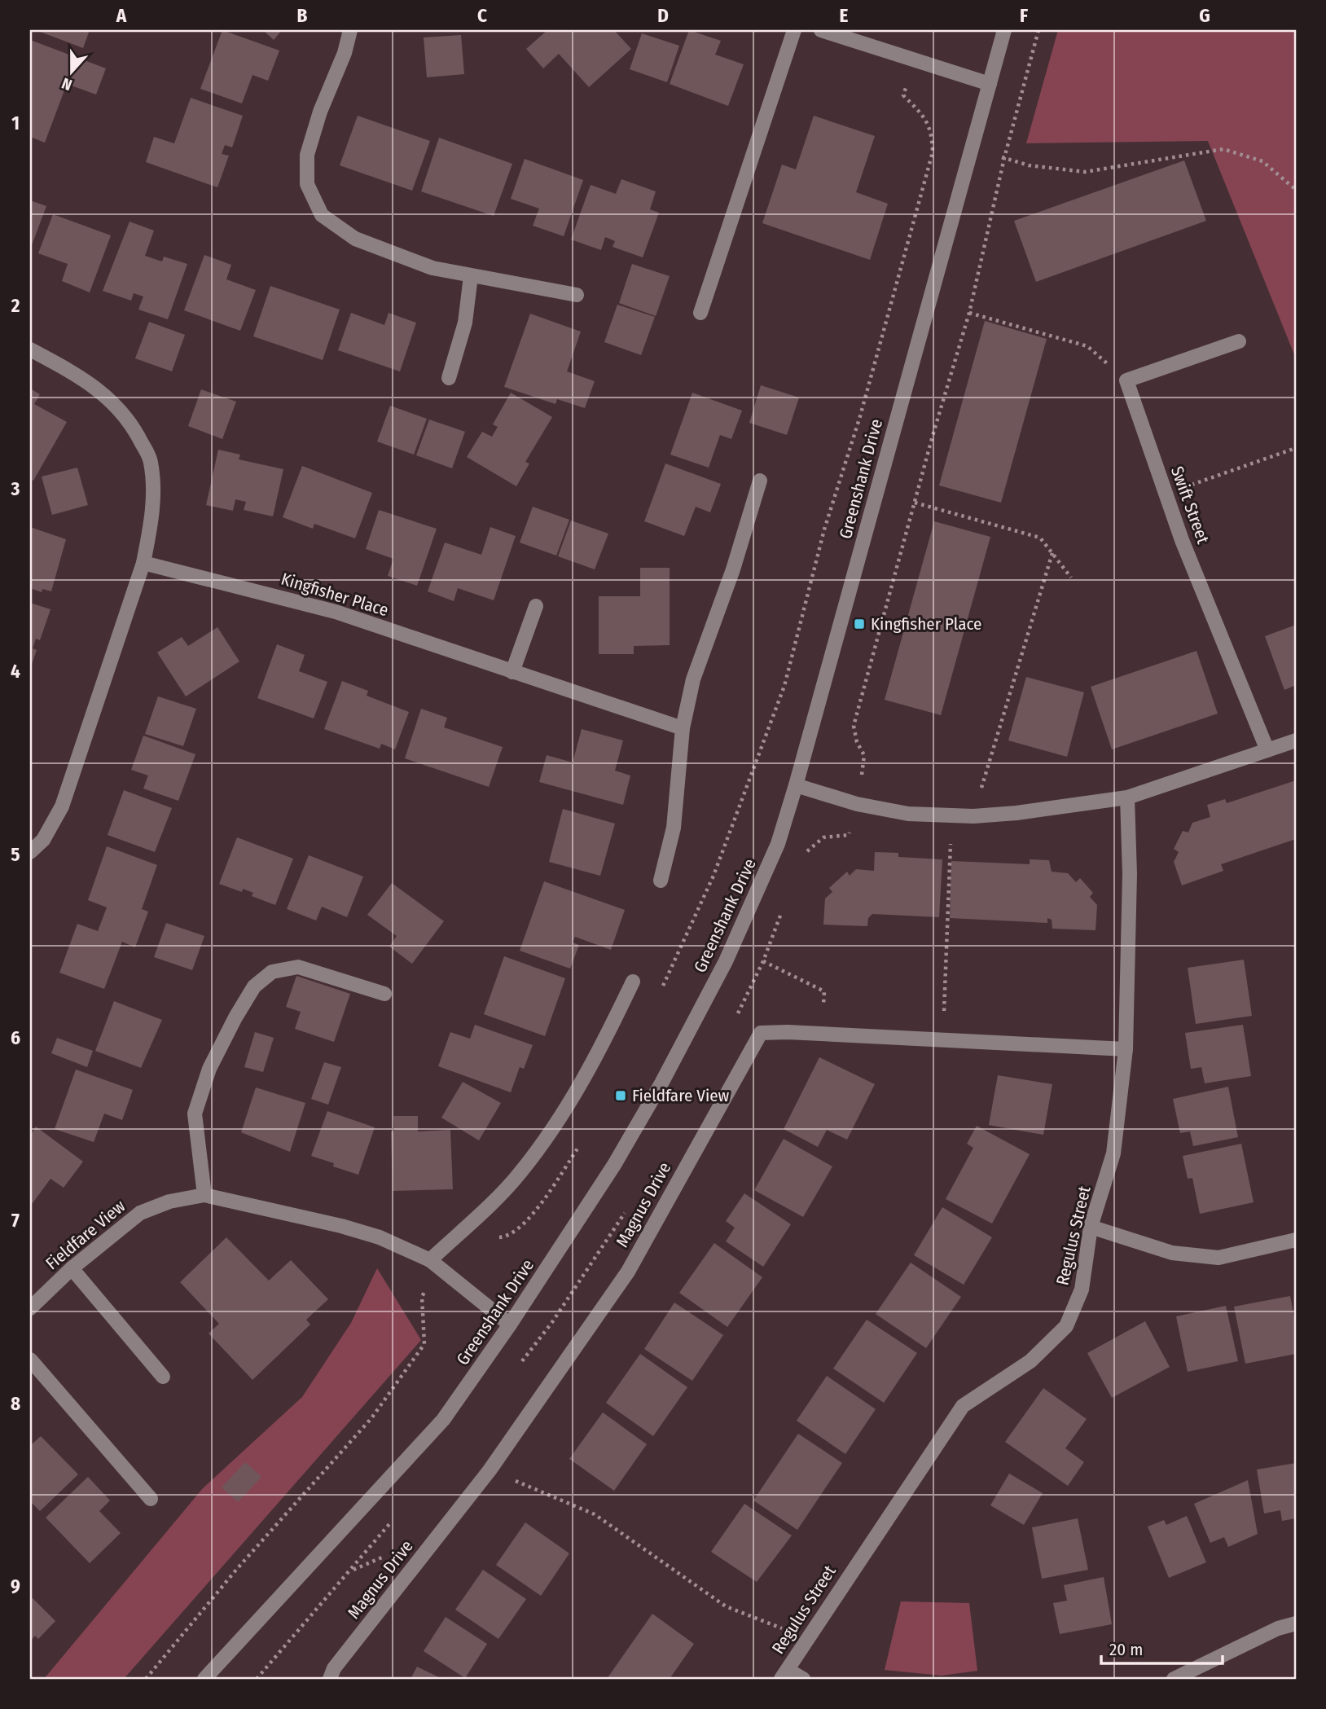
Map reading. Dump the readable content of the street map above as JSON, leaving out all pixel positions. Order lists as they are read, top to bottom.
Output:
{
  "streets": {
    "street": [
      "Greenshank Drive",
      "Swift Street",
      "Kingfisher Place",
      "Magnus Drive",
      "Fieldfare View",
      "Regulus Street"
    ]
  },
  "crossings": [
    ["Greenshank Drive", "Fieldfare View"],
    ["Magnus Drive", "Regulus Street"]
  ],
  "places": {
    "transit": ["Kingfisher Place", "Fieldfare View"]
  },
  "scale_bar": "20 m",
  "north": "bottom",
  "grid": {
    "columns": [
      "A",
      "B",
      "C",
      "D",
      "E",
      "F",
      "G"
    ],
    "rows": [
      "1",
      "2",
      "3",
      "4",
      "5",
      "6",
      "7",
      "8",
      "9"
    ]
  }
}
